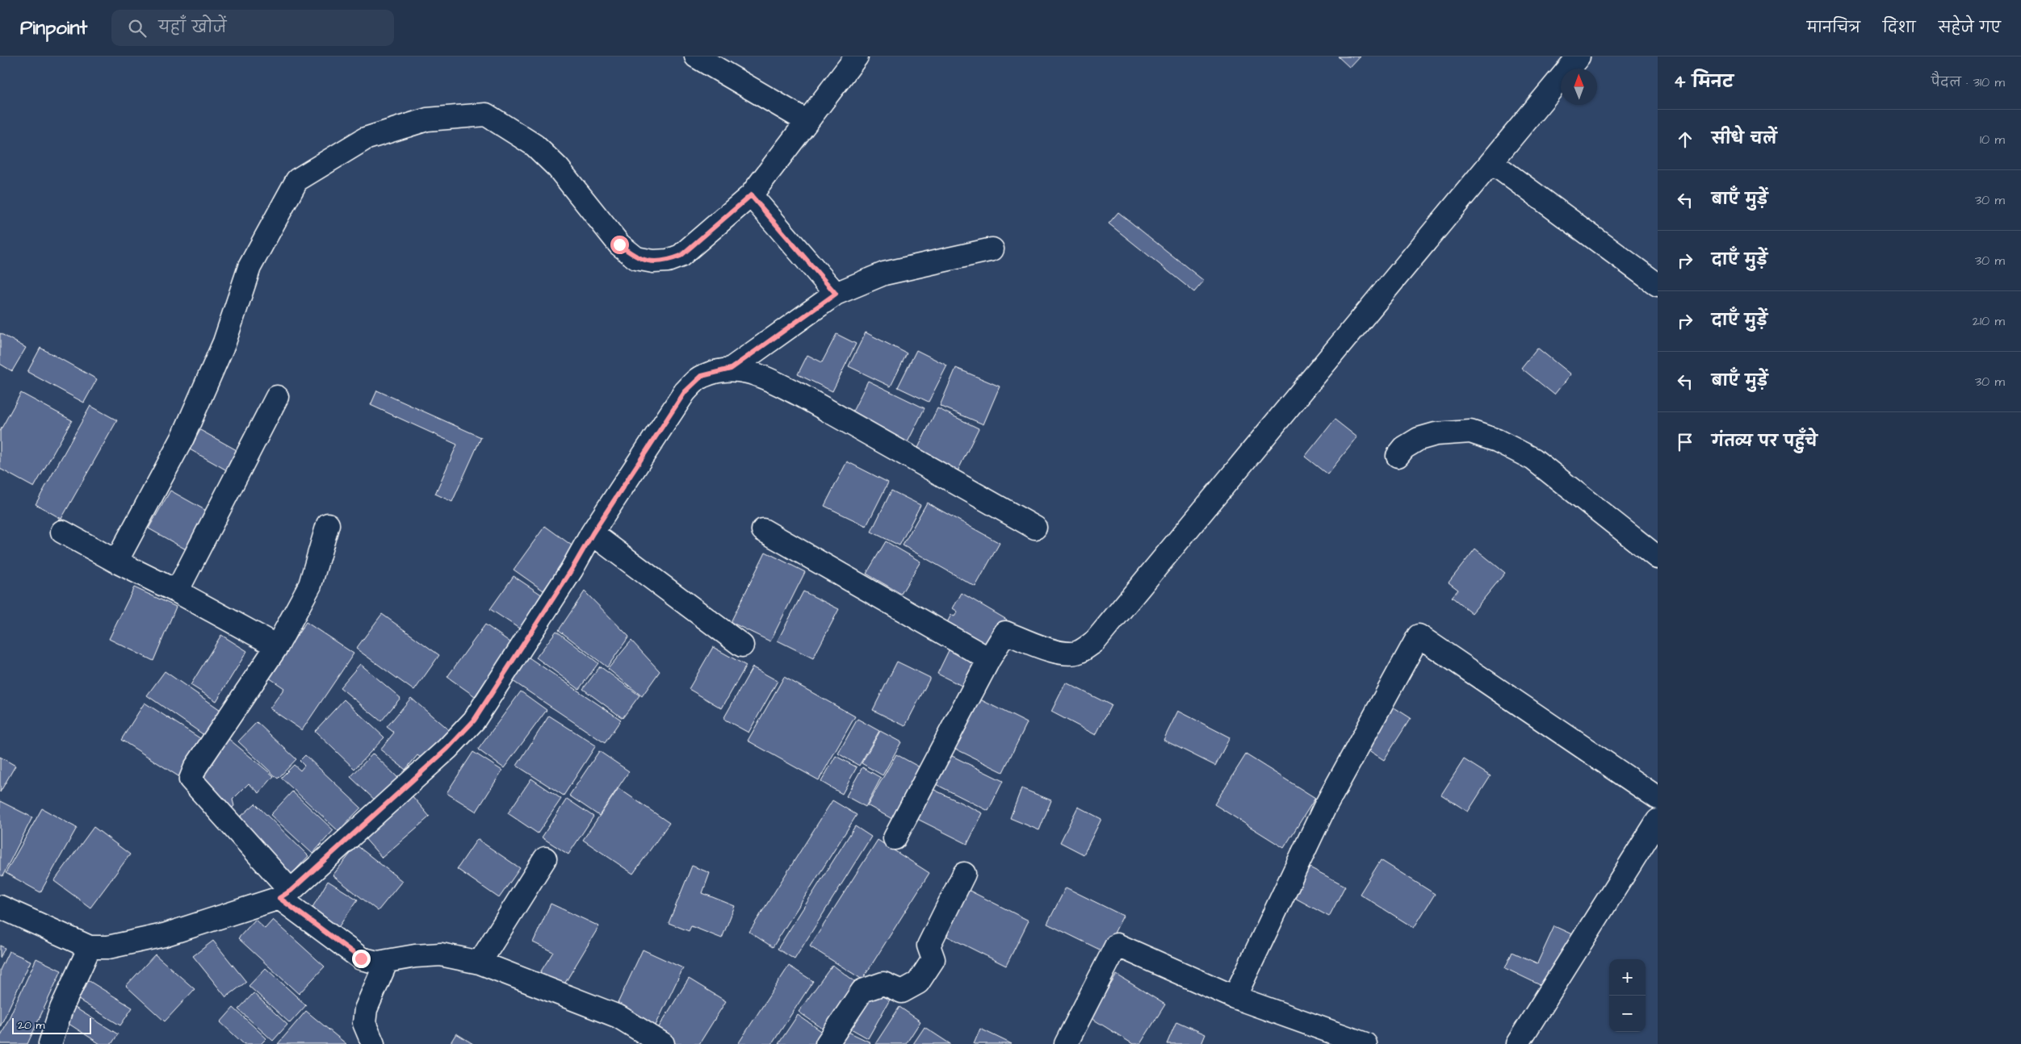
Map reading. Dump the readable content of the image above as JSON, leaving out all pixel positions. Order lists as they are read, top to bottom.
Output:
{
  "scale_bar": "20 m",
  "north": "top",
  "page": {
    "header": "Pinpoint",
    "search": "यहाँ खोजें",
    "nav": ["मानचित्र", "दिशा", "सहेजे गए"],
    "heading": ["4 मिनट", "पैदल · 310 m"],
    "list": [
      ["सीधे चलें", "10 m"],
      ["बाएँ मुड़ें", "30 m"],
      ["दाएँ मुड़ें", "30 m"],
      ["दाएँ मुड़ें", "210 m"],
      ["बाएँ मुड़ें", "30 m"],
      "गंतव्य पर पहुँचे"
    ],
    "map_buttons": ["+", "−"],
    "scale": "20 m"
  }
}
